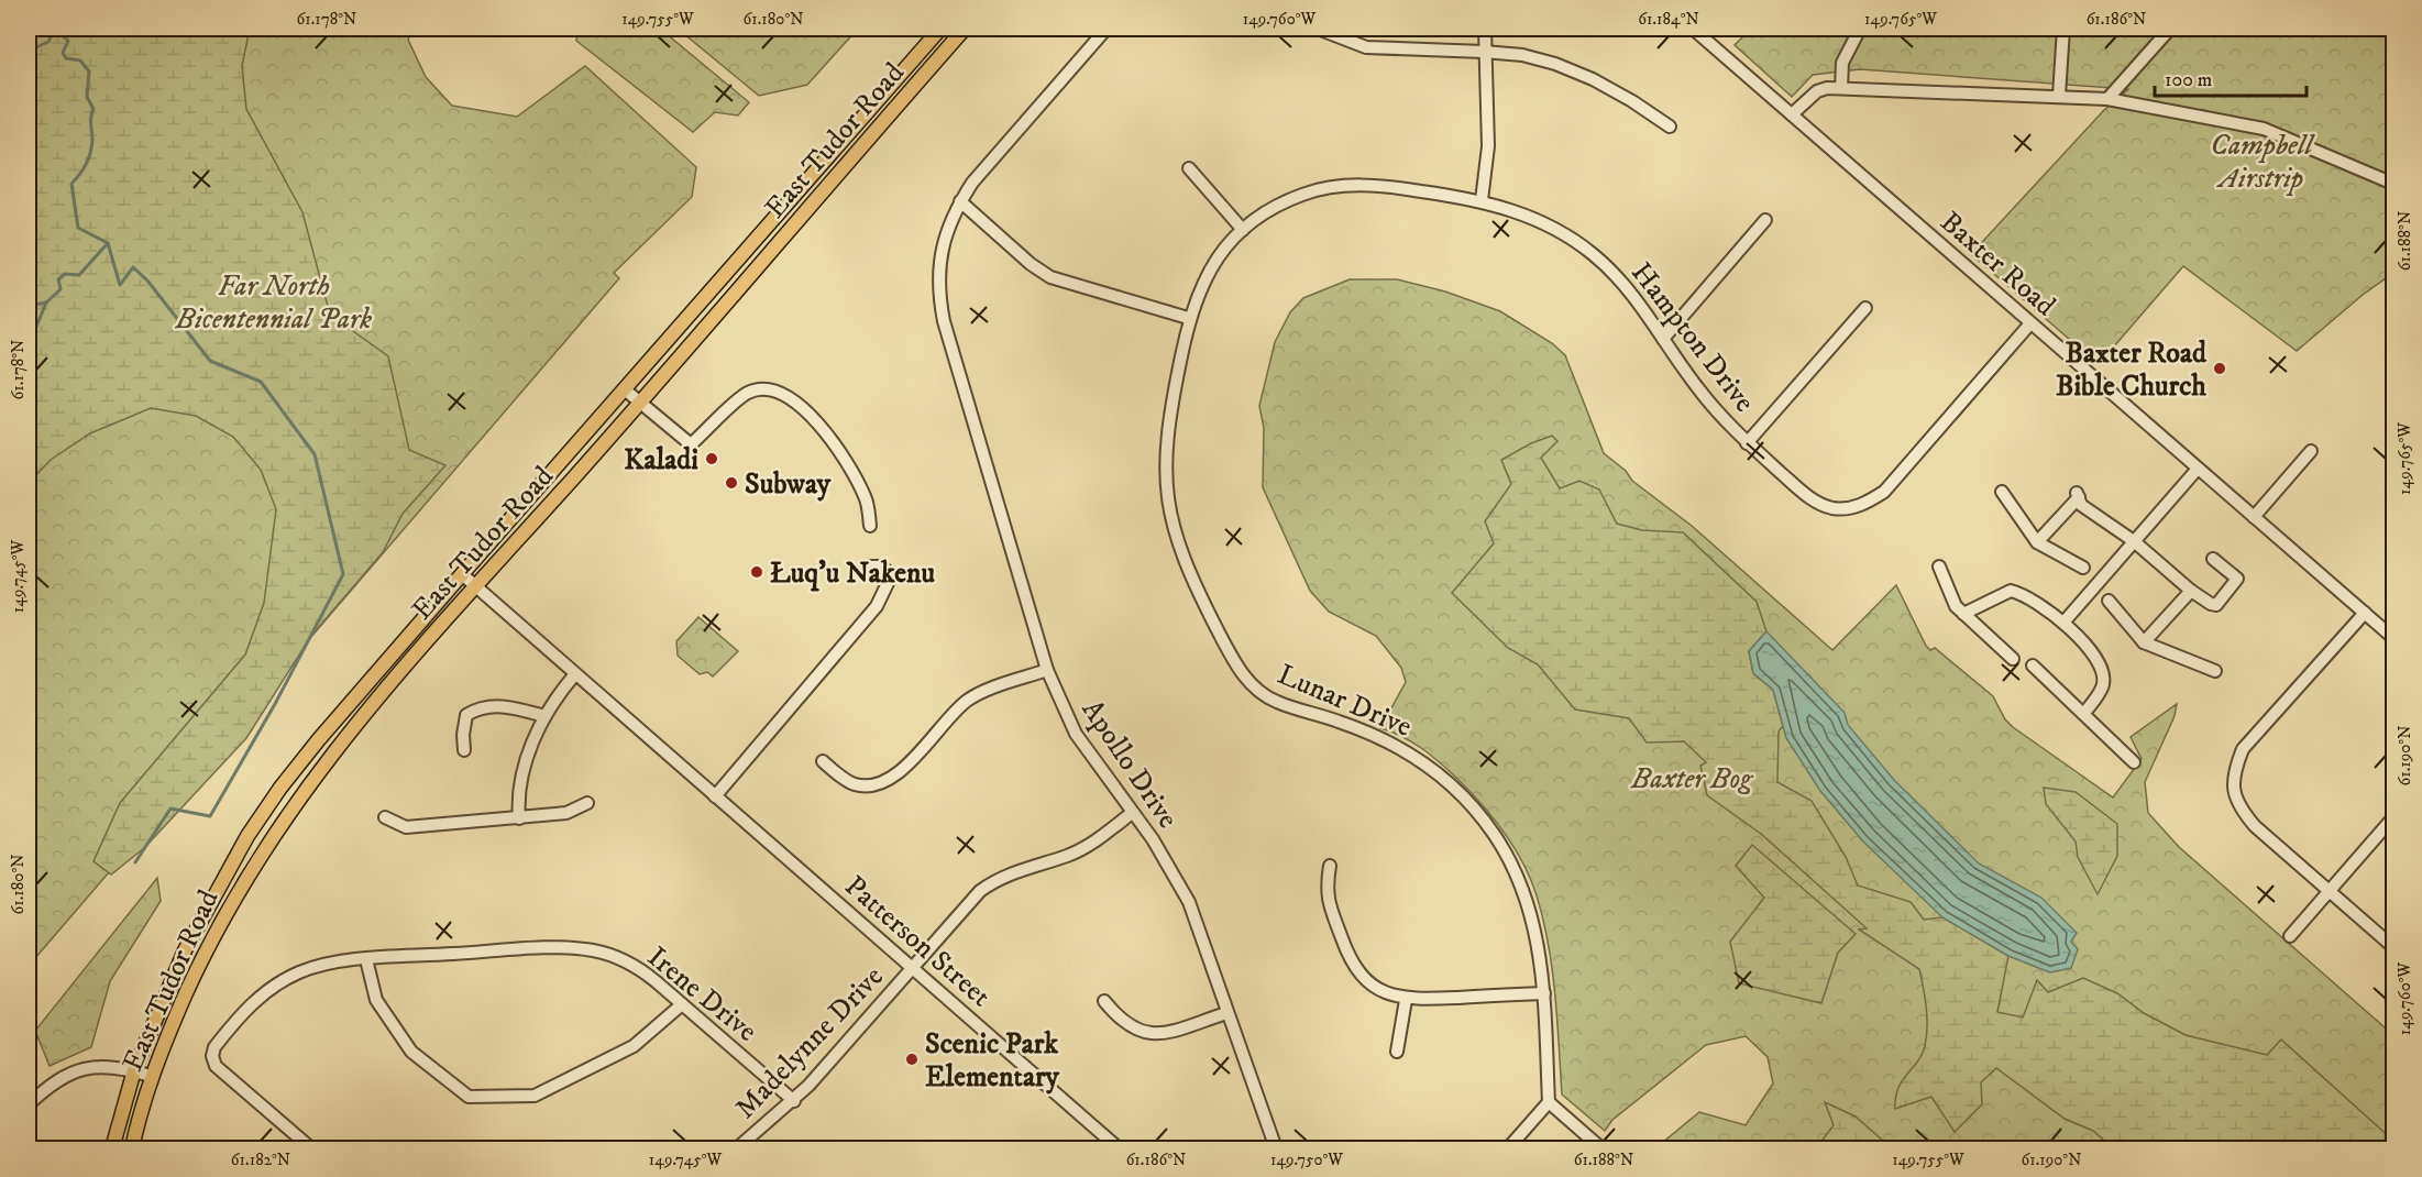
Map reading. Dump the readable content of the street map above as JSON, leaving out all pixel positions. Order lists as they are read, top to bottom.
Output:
{
  "streets": {
    "main road": ["East Tudor Road"],
    "street": [
      "Baxter Road",
      "Hampton Drive",
      "Lunar Drive",
      "Apollo Drive",
      "Patterson Street",
      "Irene Drive",
      "Madelynne Drive"
    ]
  },
  "crossings": [
    ["East Tudor Road", "Patterson Street"],
    ["Baxter Road", "Hampton Drive"],
    ["Hampton Drive", "Lunar Drive"],
    ["Apollo Drive", "Madelynne Drive"],
    ["Patterson Street", "Madelynne Drive"],
    ["Irene Drive", "Madelynne Drive"]
  ],
  "parks": ["Campbell Airstrip", "Far North Bicentennial Park", "Baxter Bog"],
  "places": [
    "Baxter Road Bible Church",
    "Kaladi",
    "Subway",
    "Łuq’u Nakenu",
    "Scenic Park Elementary"
  ],
  "scale_bar": "100 m",
  "coordinates": [
    "61.178°N",
    "149.755°W",
    "61.180°N",
    "149.760°W",
    "61.184°N",
    "149.765°W",
    "61.186°N",
    "61.188°N",
    "149.745°W",
    "61.190°N",
    "61.182°N",
    "149.750°W"
  ]
}
